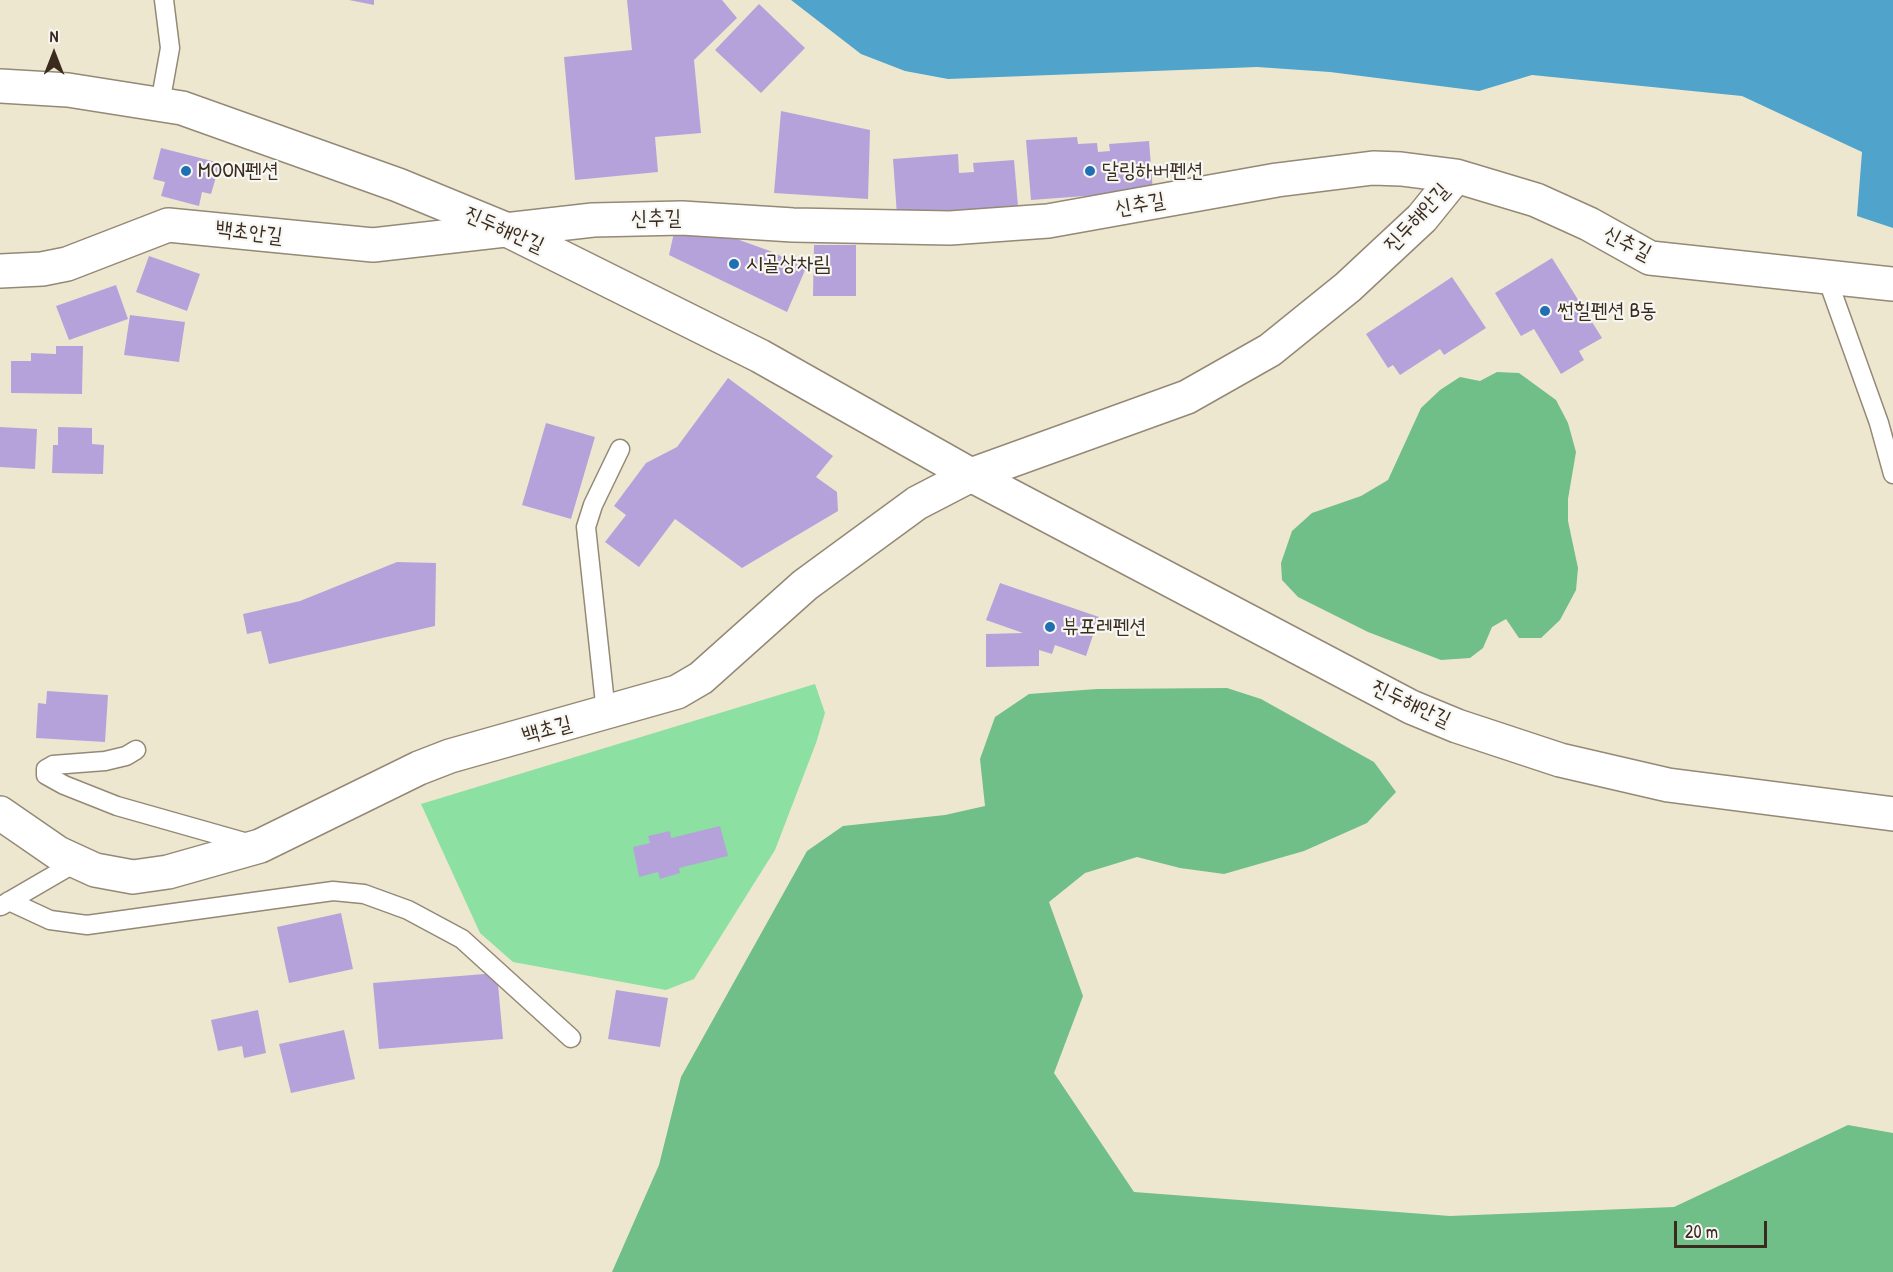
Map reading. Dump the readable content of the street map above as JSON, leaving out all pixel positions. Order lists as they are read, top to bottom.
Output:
{
  "streets": {
    "street": [
      "신추길",
      "진두해안길",
      "백초안길",
      "백초길"
    ]
  },
  "crossings": [
    ["신추길", "진두해안길"],
    ["신추길", "백초안길"],
    ["진두해안길", "백초안길"],
    ["진두해안길", "백초길"]
  ],
  "places": [
    "MOON펜션",
    "달링하버펜션",
    "시골상차림",
    "썬힐펜션 B동",
    "뷰포레펜션"
  ],
  "scale_bar": "20 m",
  "north": "top"
}
